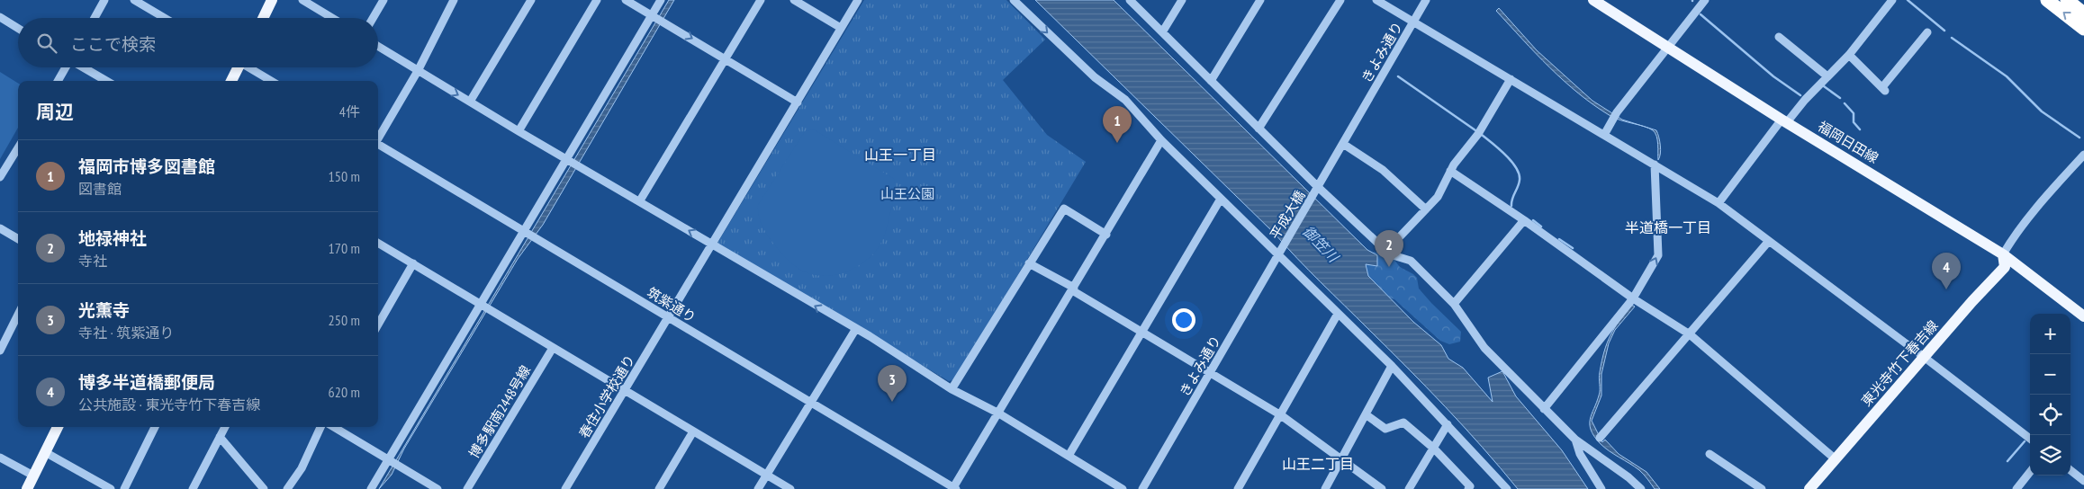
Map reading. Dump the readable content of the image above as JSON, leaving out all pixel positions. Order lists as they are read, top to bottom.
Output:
{
  "streets": {
    "main road": ["福岡日田線", "東光寺竹下春吉線"],
    "street": [
      "きよみ通り",
      "平成大橋",
      "筑紫通り",
      "春住小学校通り",
      "博多駅南2448号線"
    ]
  },
  "crossings": [
    ["きよみ通り", "平成大橋"],
    ["福岡日田線", "東光寺竹下春吉線"],
    ["筑紫通り", "春住小学校通り"]
  ],
  "districts": ["山王一丁目", "半道橋一丁目", "山王二丁目"],
  "water": ["御笠川"],
  "parks": ["山王公園"],
  "page": {
    "search": "ここで検索",
    "heading": ["周辺", "4件"],
    "pins": [
      "1",
      "2",
      "4",
      "3"
    ],
    "list": [
      {
        "mark": "1",
        "name": "福岡市博多図書館",
        "note": "図書館",
        "value": "150 m"
      },
      {
        "mark": "2",
        "name": "地禄神社",
        "note": "寺社",
        "value": "170 m"
      },
      {
        "mark": "3",
        "name": "光薫寺",
        "note": "寺社 · 筑紫通り",
        "value": "250 m"
      },
      {
        "mark": "4",
        "name": "博多半道橋郵便局",
        "note": "公共施設 · 東光寺竹下春吉線",
        "value": "620 m"
      }
    ],
    "map_buttons": ["+", "−"]
  }
}
